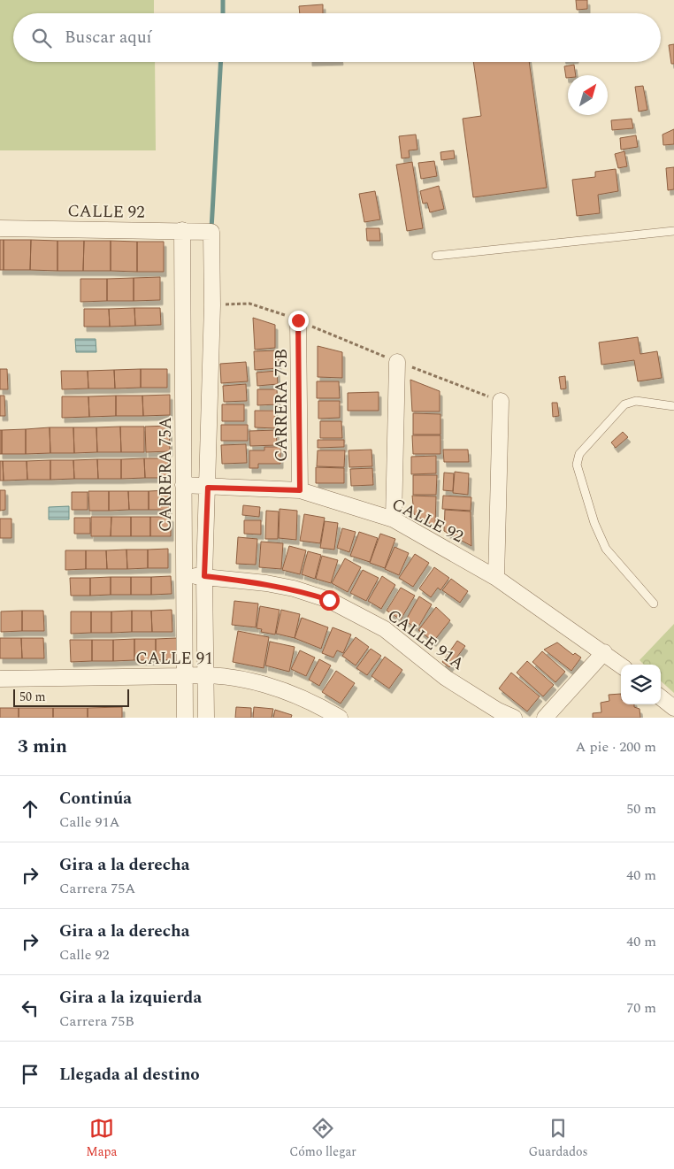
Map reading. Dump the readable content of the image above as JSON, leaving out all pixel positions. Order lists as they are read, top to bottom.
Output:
{
  "streets": {
    "street": [
      "CALLE 92",
      "CARRERA 75B",
      "CARRERA 75A",
      "CALLE 91A",
      "CALLE 91"
    ]
  },
  "crossings": [
    ["CALLE 92", "CARRERA 75B"],
    ["CALLE 92", "CARRERA 75A"],
    ["CARRERA 75A", "CALLE 91A"],
    ["CARRERA 75A", "CALLE 91"]
  ],
  "scale_bar": "50 m",
  "north": "top right",
  "page": {
    "search": "Buscar aquí",
    "scale": "50 m",
    "heading": ["3 min", "A pie · 200 m"],
    "list": [
      ["Continúa", "Calle 91A", "50 m"],
      ["Gira a la derecha", "Carrera 75A", "40 m"],
      ["Gira a la derecha", "Calle 92", "40 m"],
      ["Gira a la izquierda", "Carrera 75B", "70 m"],
      "Llegada al destino"
    ],
    "nav": ["Mapa", "Cómo llegar", "Guardados"]
  }
}
